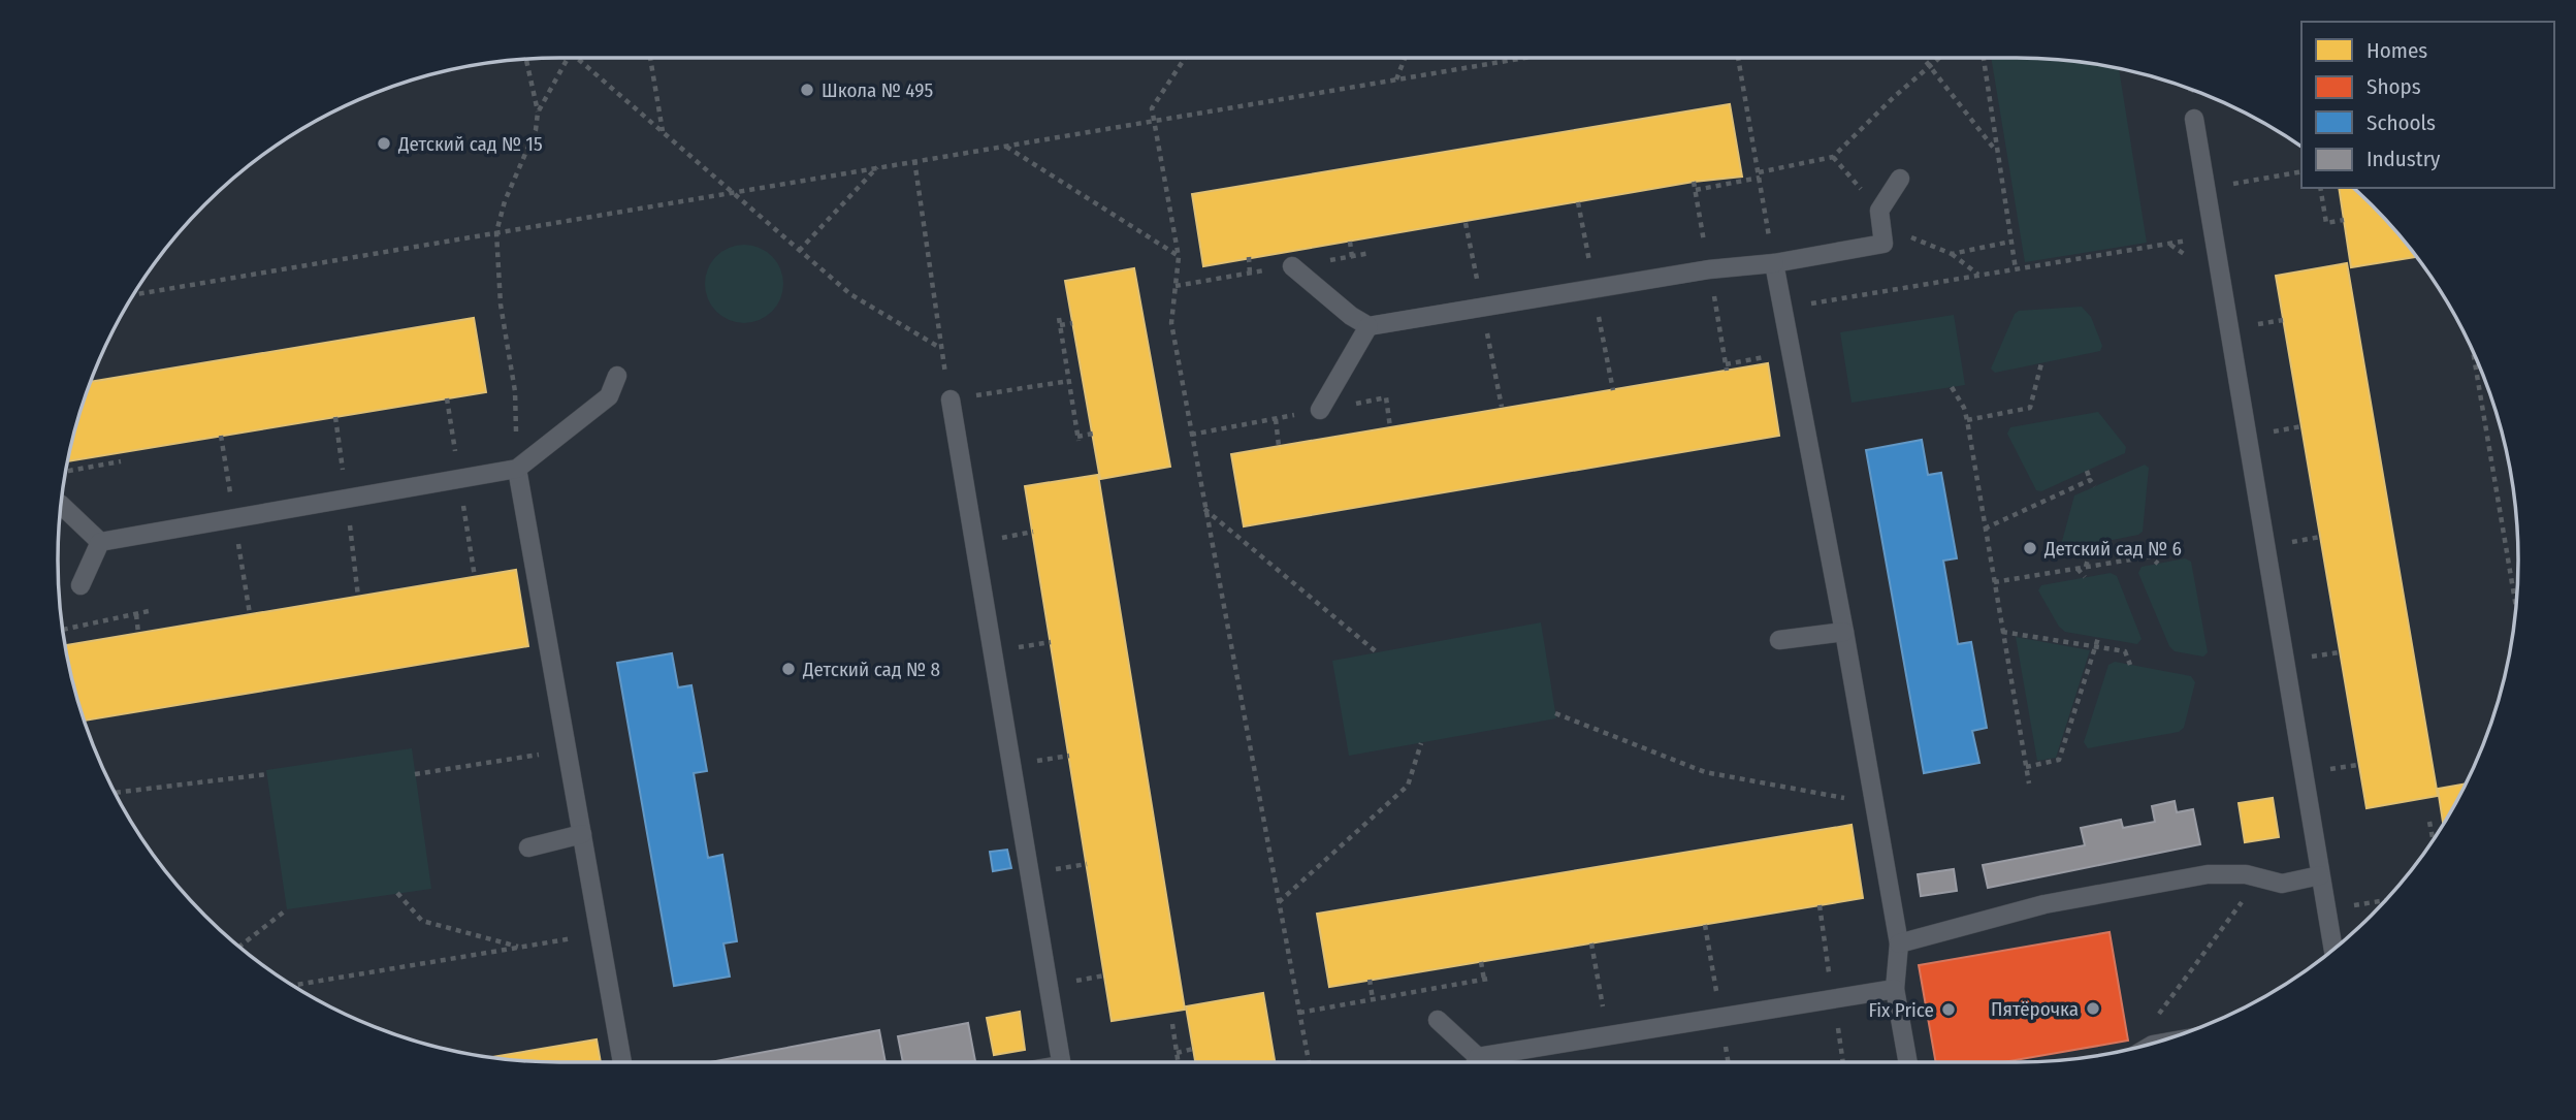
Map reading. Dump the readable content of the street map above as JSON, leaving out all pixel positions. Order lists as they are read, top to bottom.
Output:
{
  "places": [
    "Школа № 495",
    "Детский сад № 15",
    "Детский сад № 6",
    "Детский сад № 8",
    "Пятёрочка",
    "Fix Price"
  ],
  "legend": [
    "Homes",
    "Shops",
    "Schools",
    "Industry"
  ]
}
